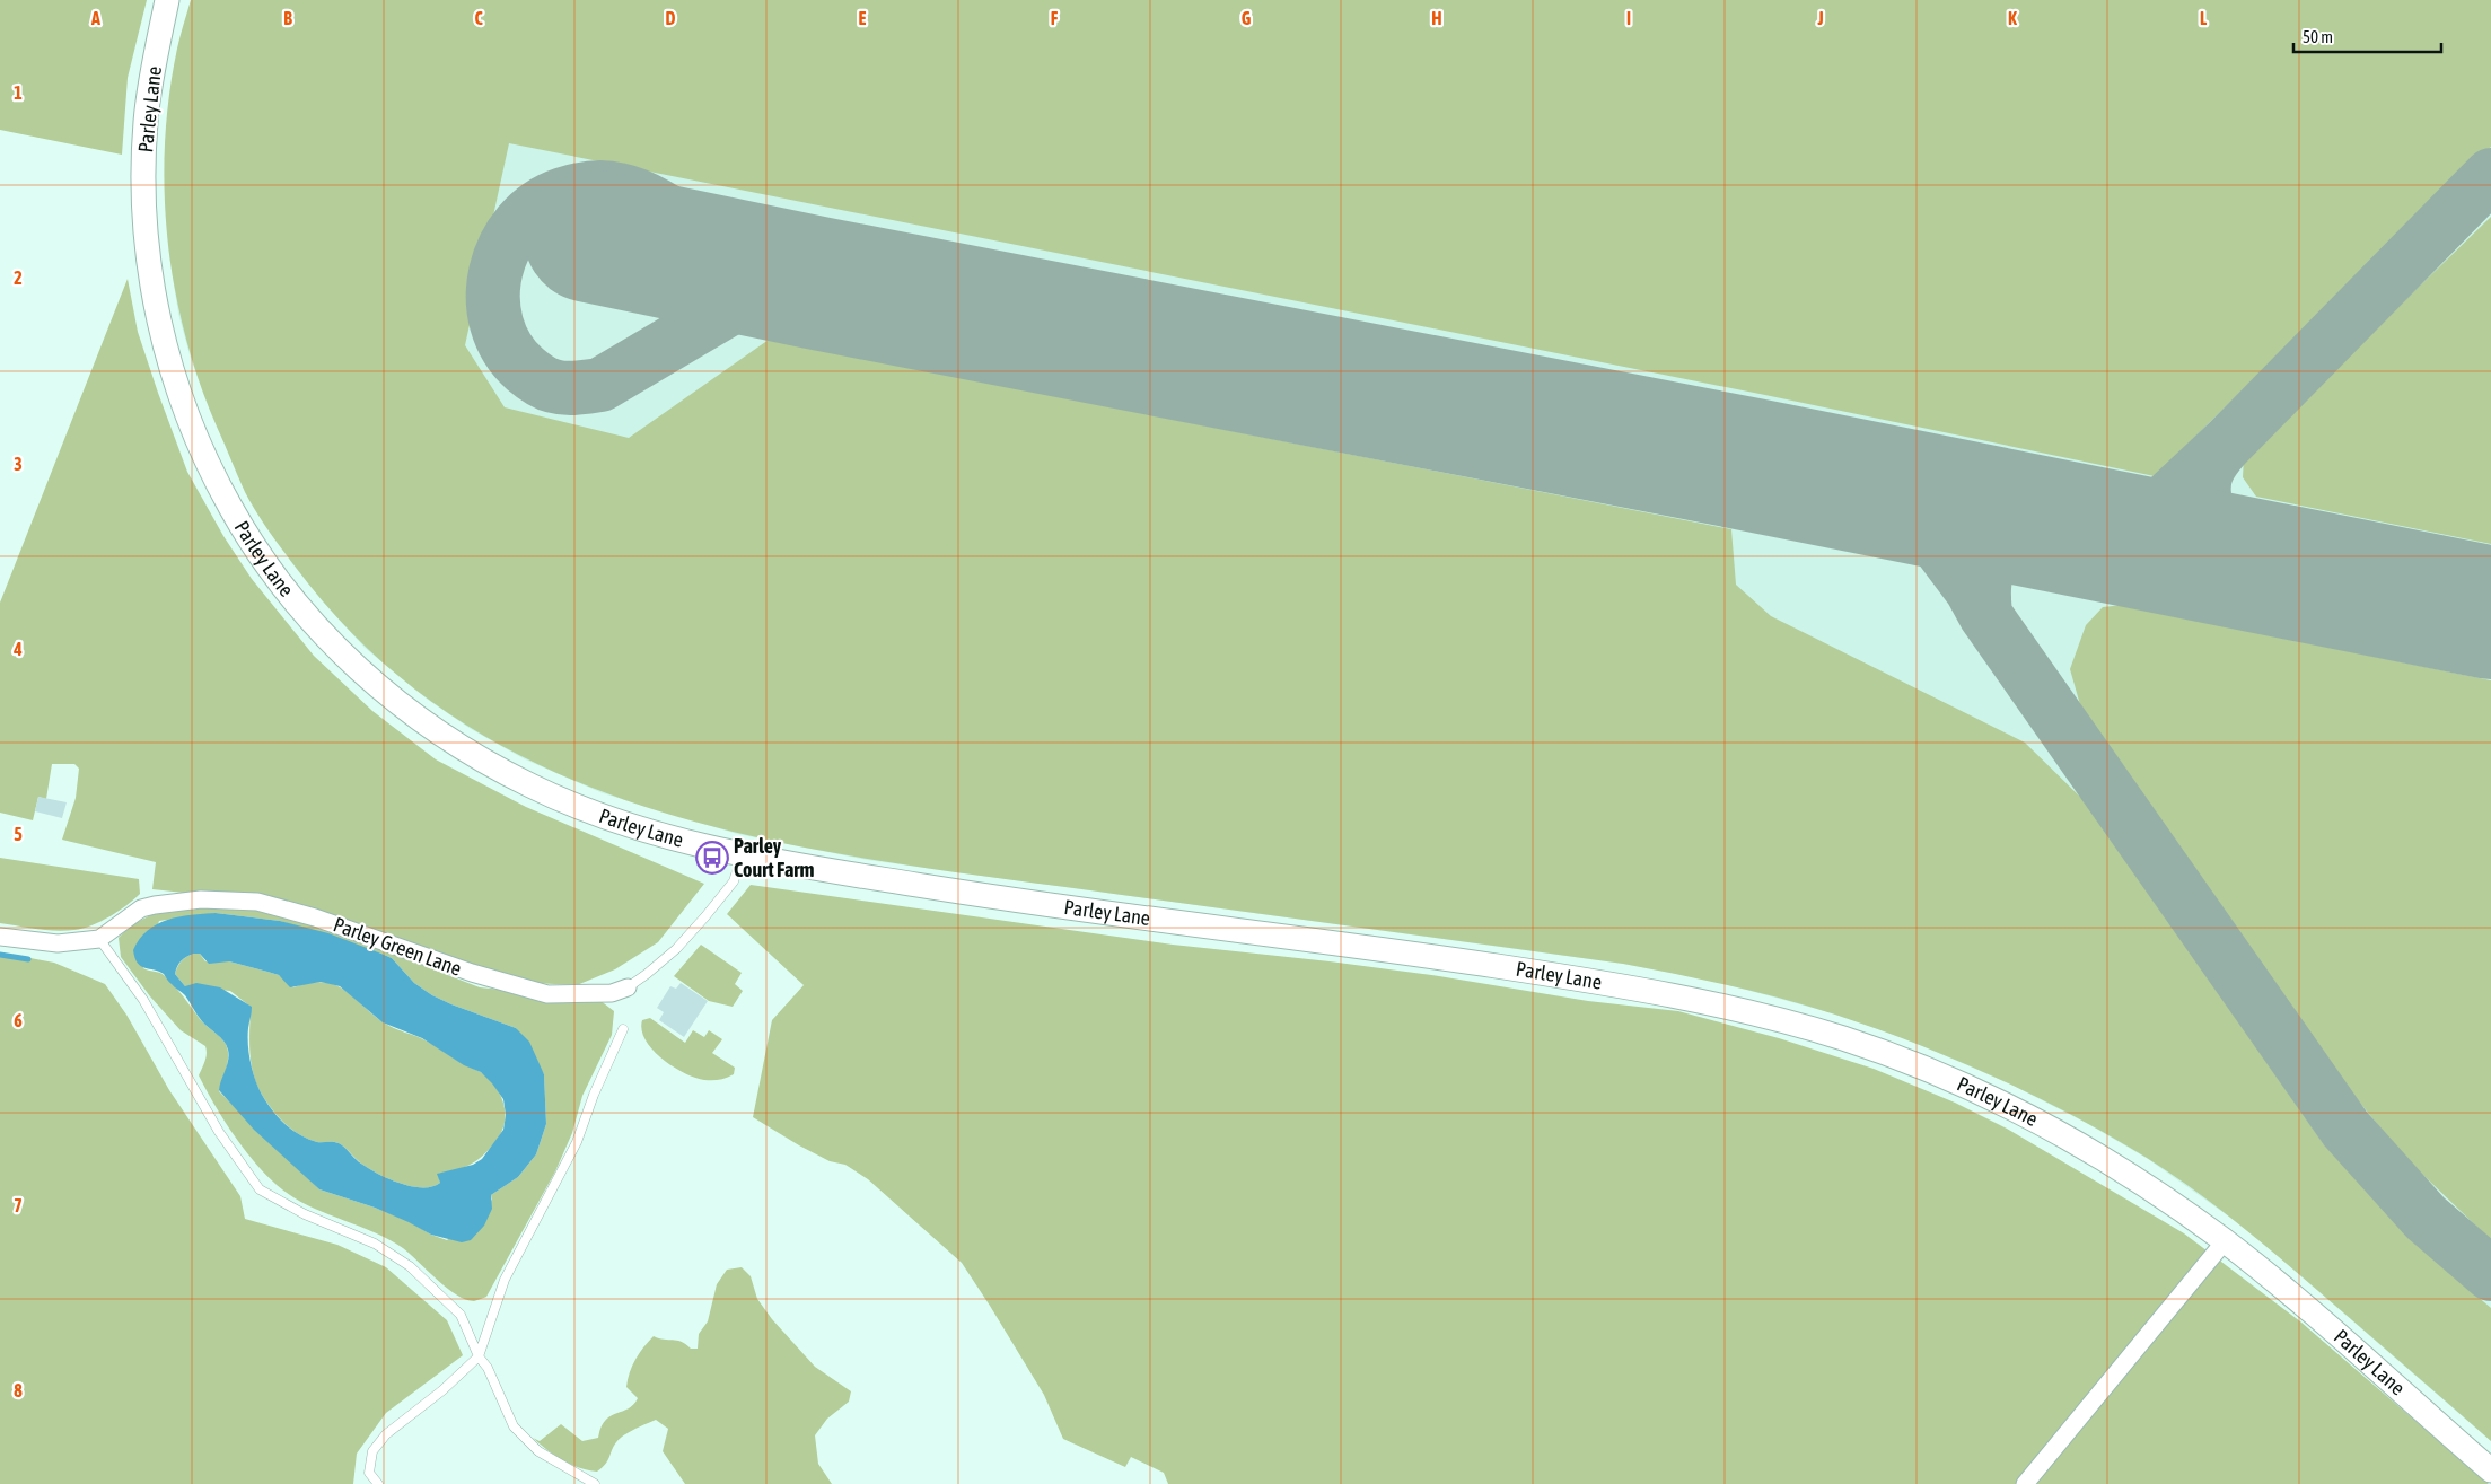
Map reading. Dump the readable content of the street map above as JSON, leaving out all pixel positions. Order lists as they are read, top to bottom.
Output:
{
  "streets": {
    "main road": ["Parley Lane"],
    "street": ["Parley Green Lane"]
  },
  "crossings": [
    ["Parley Lane", "Parley Green Lane"]
  ],
  "places": {
    "bus stop": ["Parley Court Farm"]
  },
  "scale_bar": "50 m",
  "grid": {
    "columns": [
      "A",
      "B",
      "C",
      "D",
      "E",
      "F",
      "G",
      "H",
      "I",
      "J",
      "K",
      "L"
    ],
    "rows": [
      "1",
      "2",
      "3",
      "4",
      "5",
      "6",
      "7",
      "8"
    ]
  }
}
